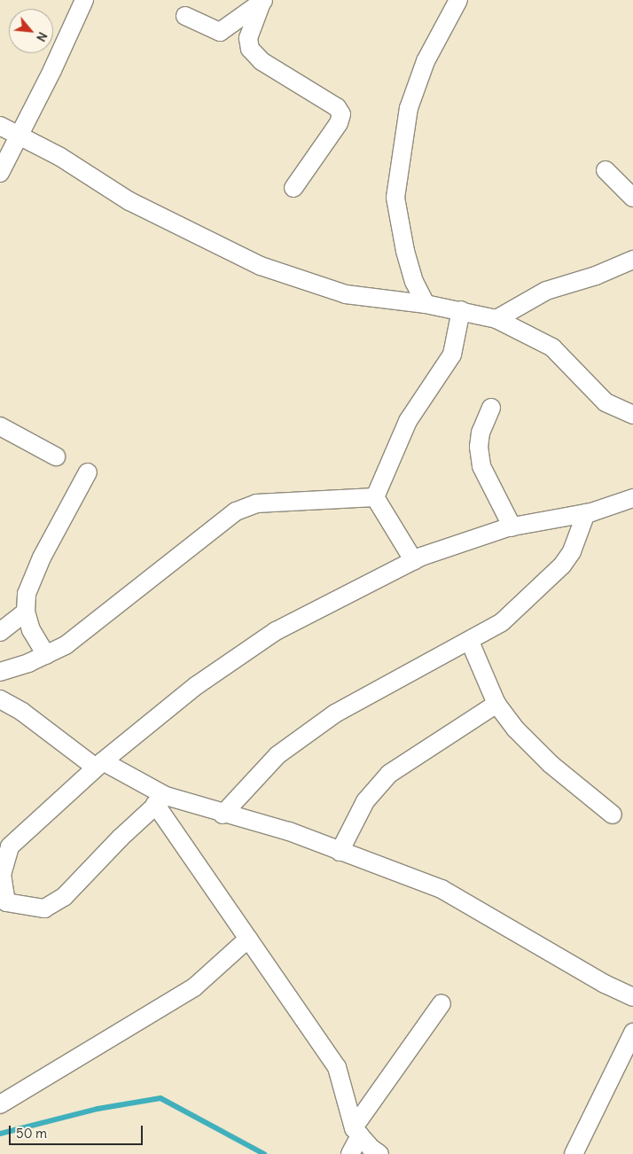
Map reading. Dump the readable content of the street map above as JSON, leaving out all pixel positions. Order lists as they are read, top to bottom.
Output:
{
  "scale_bar": "50 m",
  "north": "bottom right"
}
